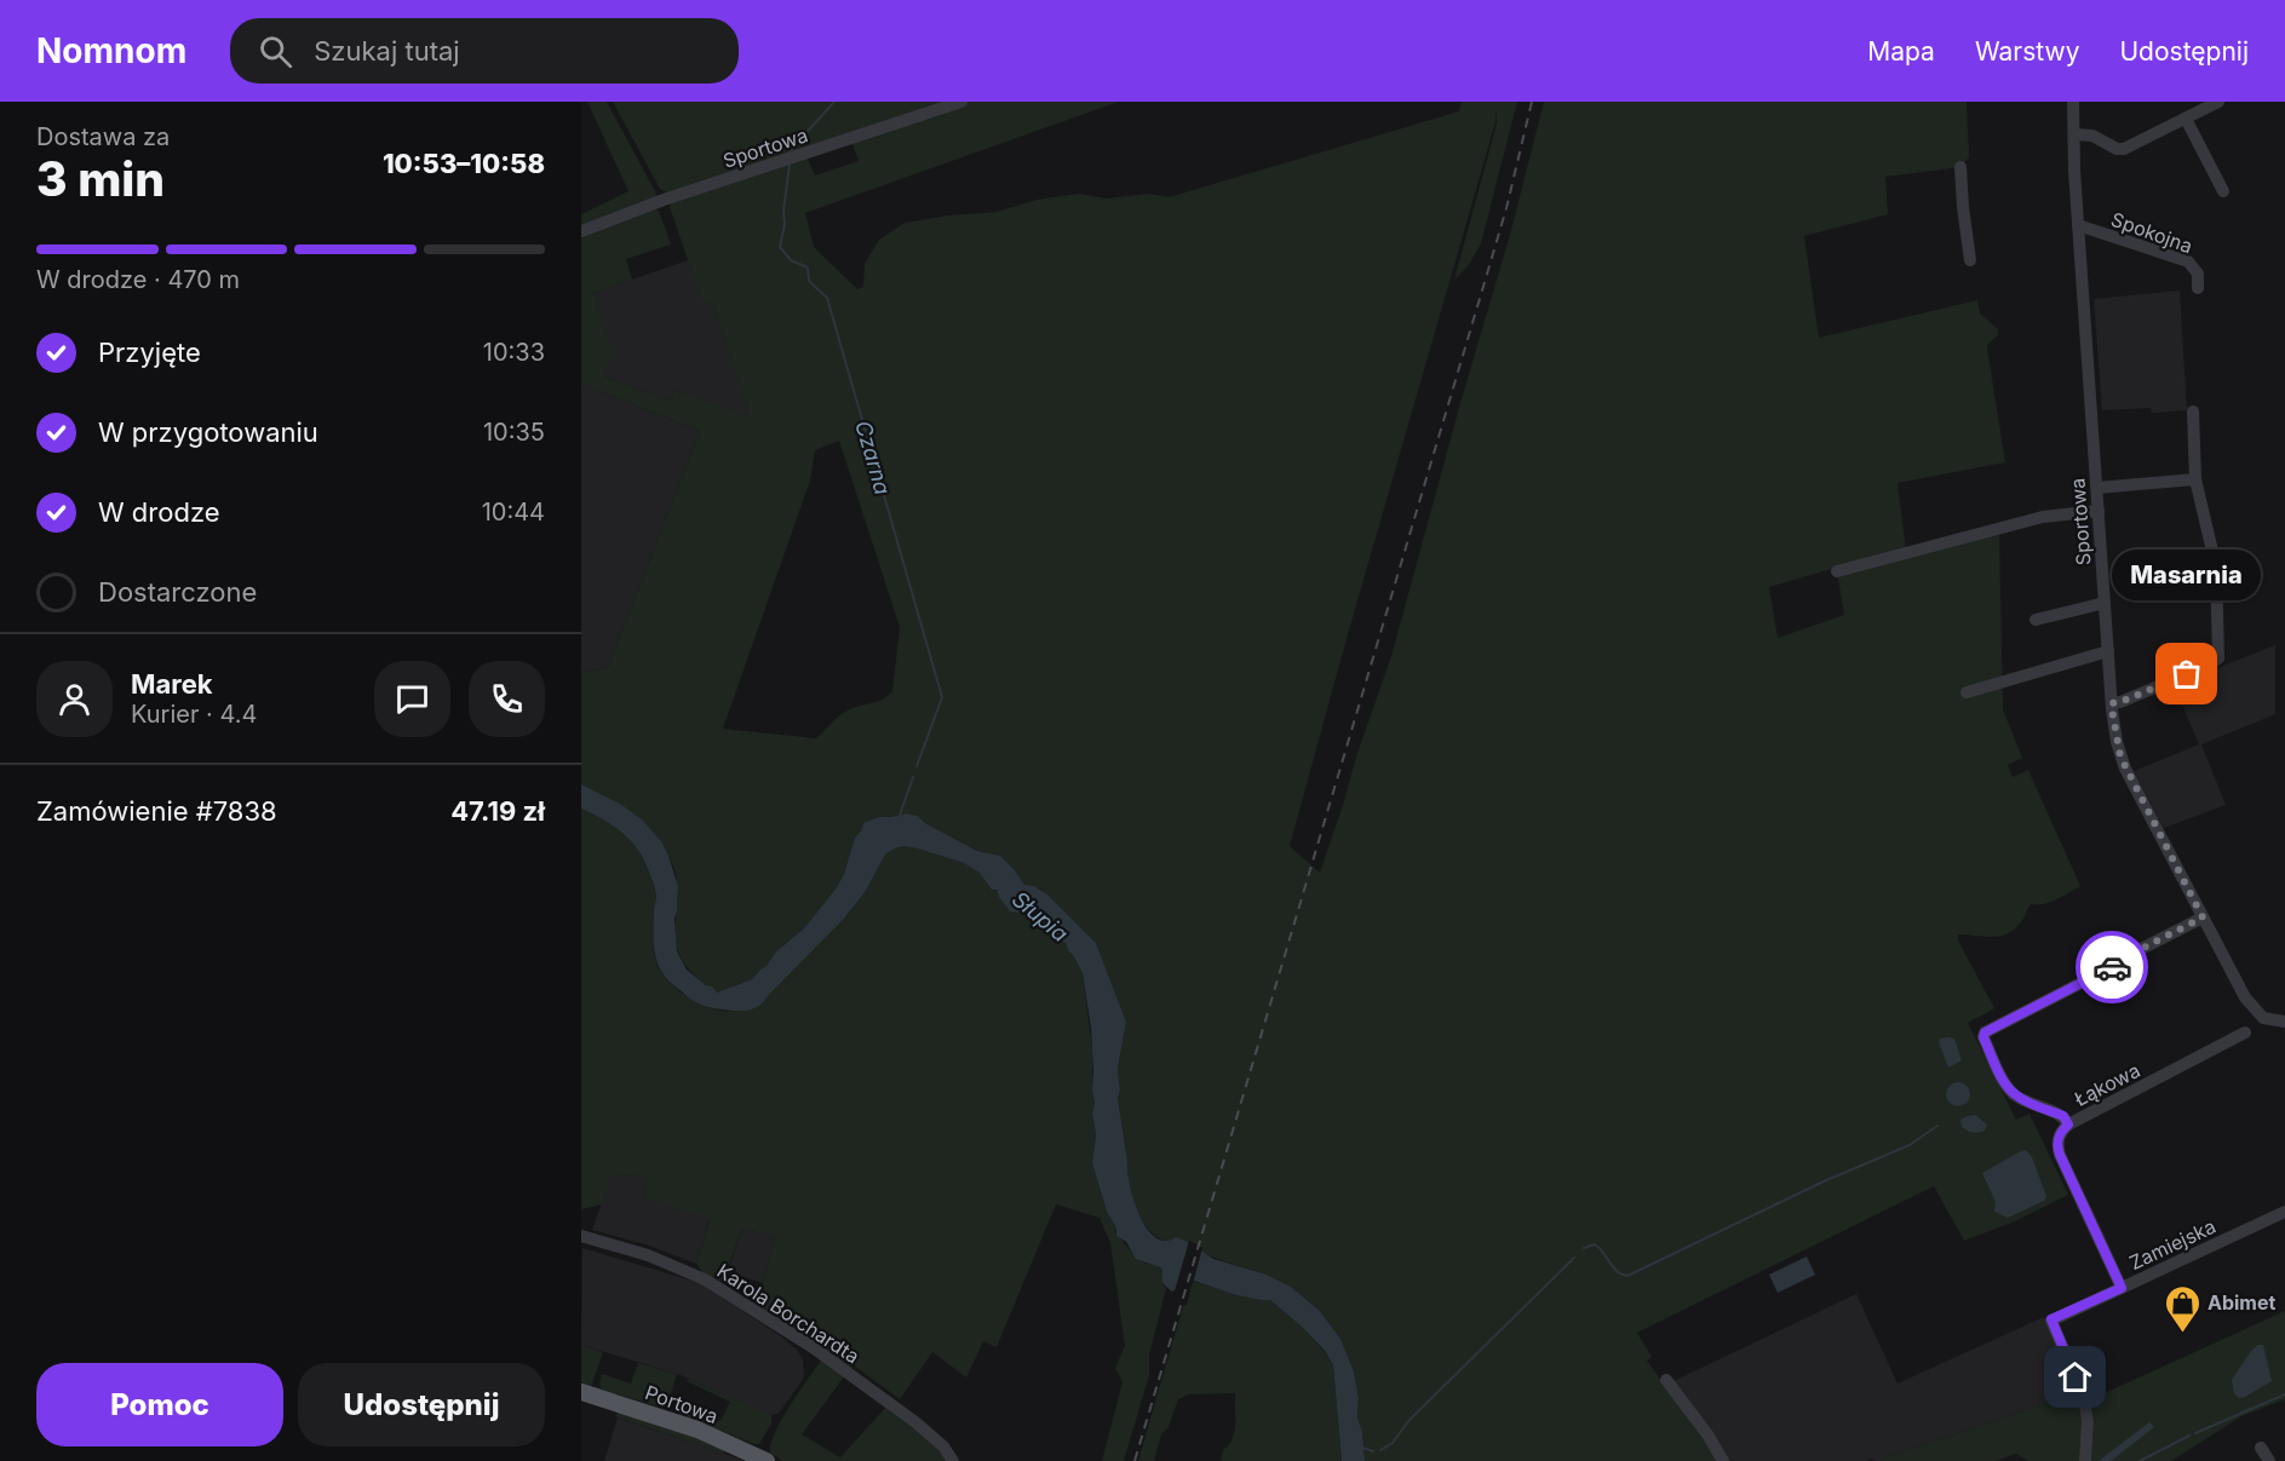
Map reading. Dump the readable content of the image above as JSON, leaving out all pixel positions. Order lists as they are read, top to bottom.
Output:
{
  "streets": {
    "main road": ["Portowa"],
    "street": [
      "Sportowa",
      "Spokojna",
      "Łąkowa",
      "Zamiejska",
      "Karola Borchardta"
    ]
  },
  "crossings": [
    ["Sportowa", "Spokojna"],
    ["Łąkowa", "Zamiejska"]
  ],
  "water": ["Czarna", "Słupia"],
  "places": {
    "other": ["Masarnia"],
    "shop": ["Abimet"]
  },
  "page": {
    "header": "Nomnom",
    "search": "Szukaj tutaj",
    "nav": ["Mapa", "Warstwy", "Udostępnij"],
    "heading": ["3 min", "Dostawa za", "10:53–10:58"],
    "panel": [
      "Marek",
      "Kurier · 4.4",
      "Zamówienie #7838",
      "47.19 zł"
    ],
    "bar": "W drodze · 470 m",
    "list": [
      ["Przyjęte", "10:33"],
      ["W przygotowaniu", "10:35"],
      ["W drodze", "10:44"],
      "Dostarczone"
    ],
    "bubble": "Masarnia",
    "buttons": ["Pomoc", "Udostępnij"]
  }
}
